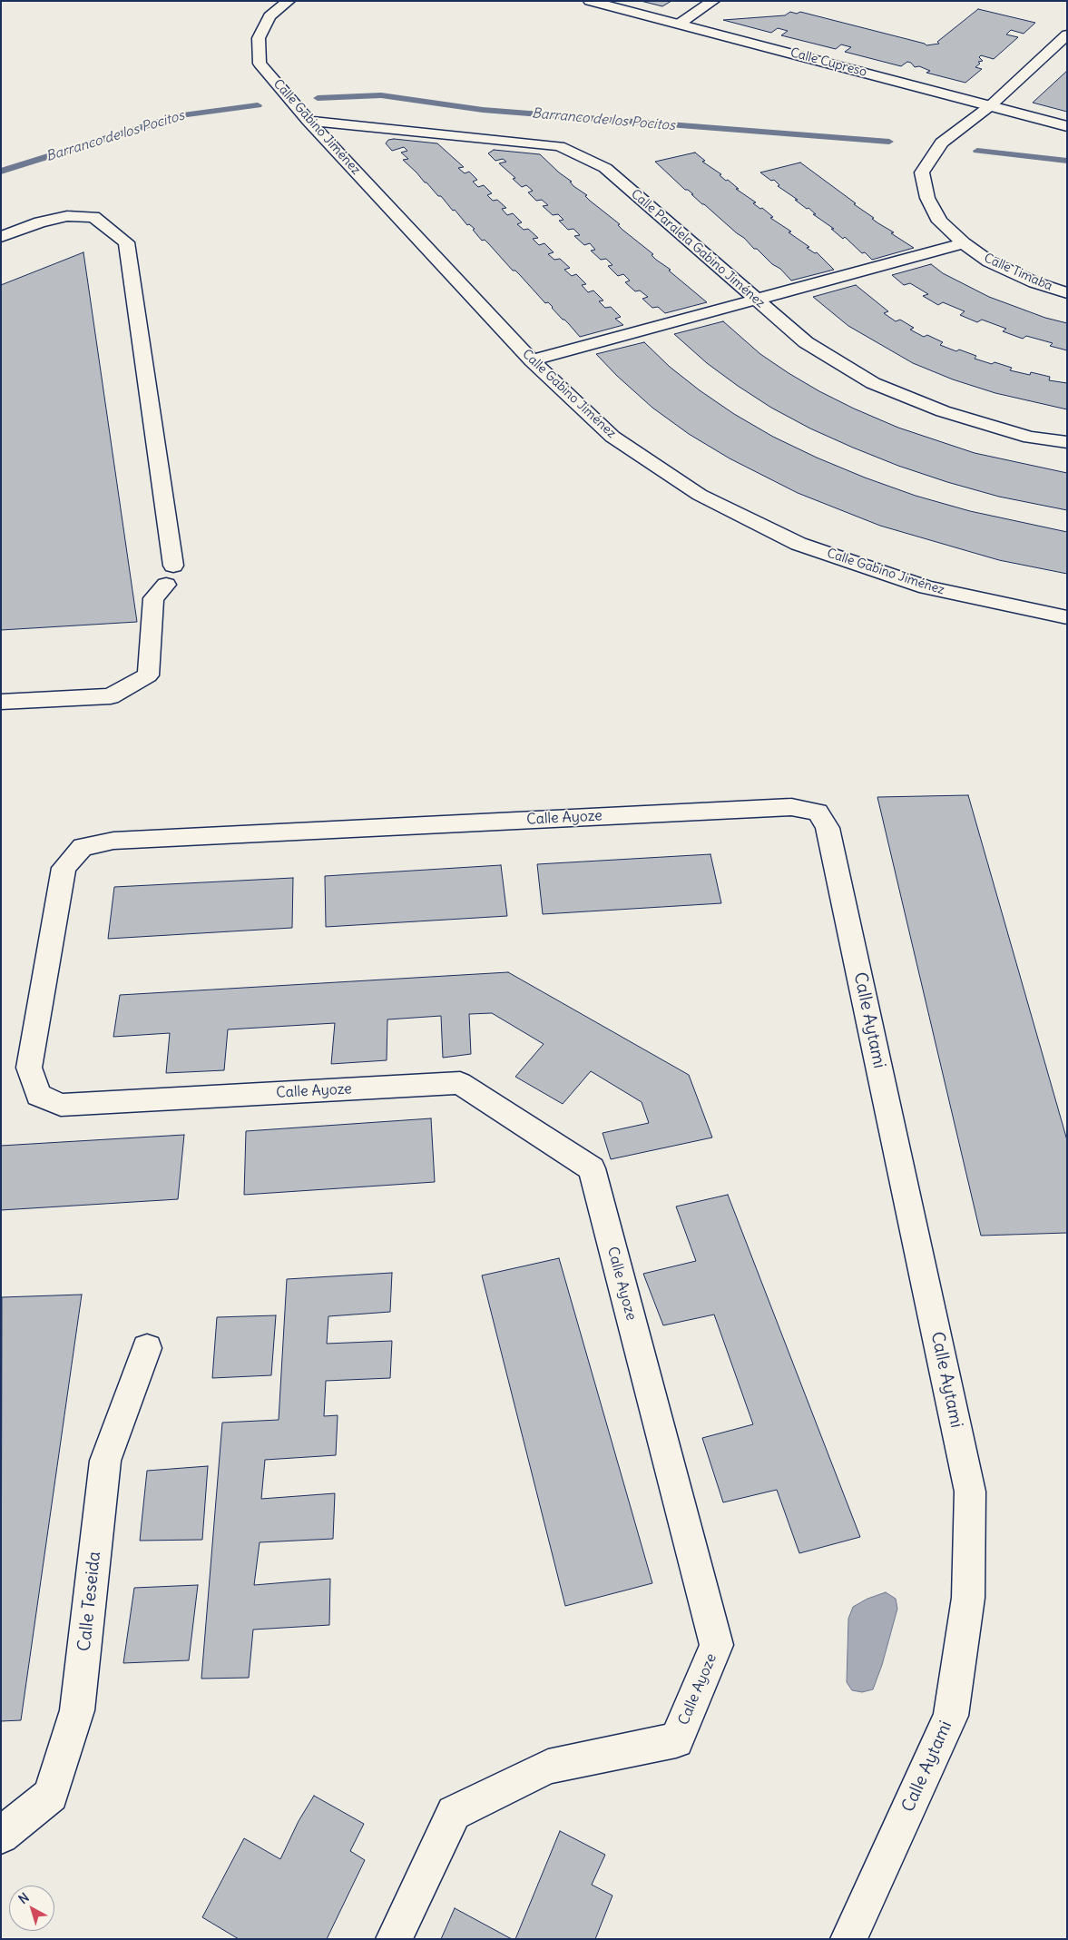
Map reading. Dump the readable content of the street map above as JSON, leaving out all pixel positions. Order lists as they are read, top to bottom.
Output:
{
  "streets": {
    "street": [
      "Calle Cupreso",
      "Calle Gabino Jiménez",
      "Calle Paralela Gabino Jiménez",
      "Calle Timaba",
      "Calle Ayoze",
      "Calle Aytami",
      "Calle Teseida"
    ]
  },
  "crossings": [
    ["Calle Cupreso", "Calle Timaba"],
    ["Calle Gabino Jiménez", "Calle Paralela Gabino Jiménez"],
    ["Calle Ayoze", "Calle Aytami"]
  ],
  "water": ["Barranco de los Pocitos"],
  "north": "top left"
}
